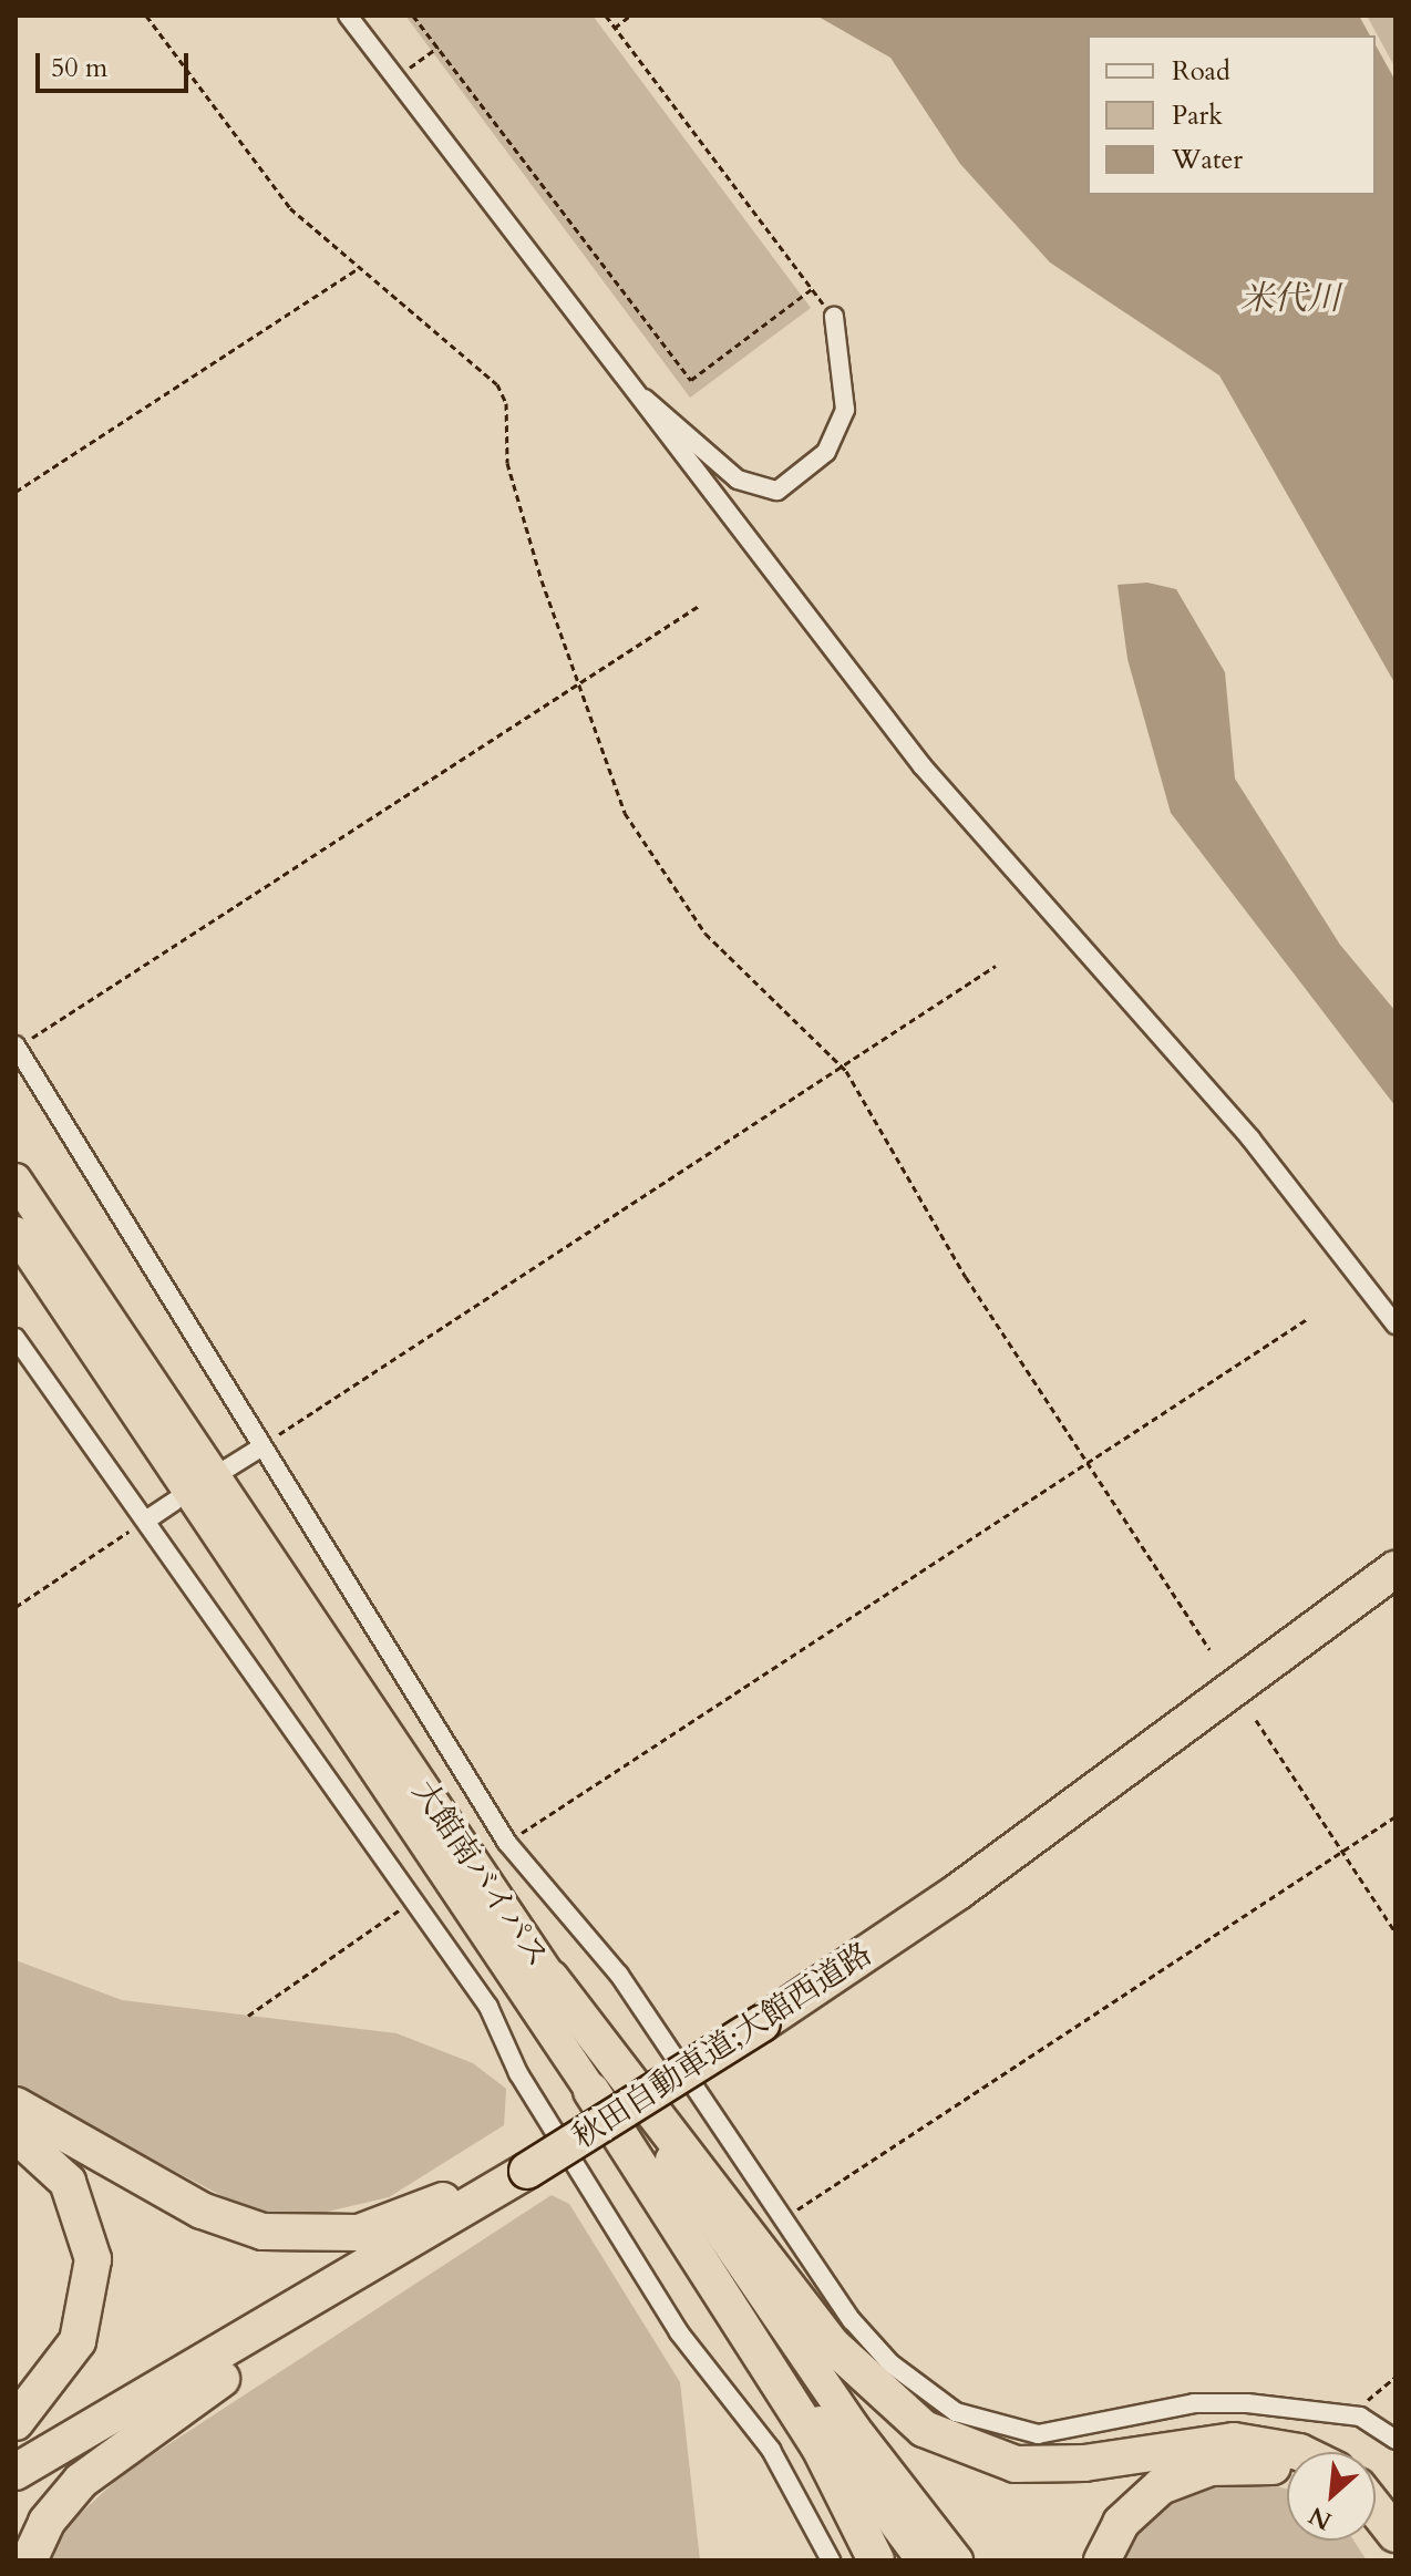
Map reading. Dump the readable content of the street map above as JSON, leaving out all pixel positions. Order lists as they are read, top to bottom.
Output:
{
  "streets": {
    "highway": ["大館南バイパス", "秋田自動車道;大館西道路"]
  },
  "water": ["米代川"],
  "legend": ["Road", "Park", "Water"],
  "scale_bar": "50 m",
  "north": "bottom left"
}
